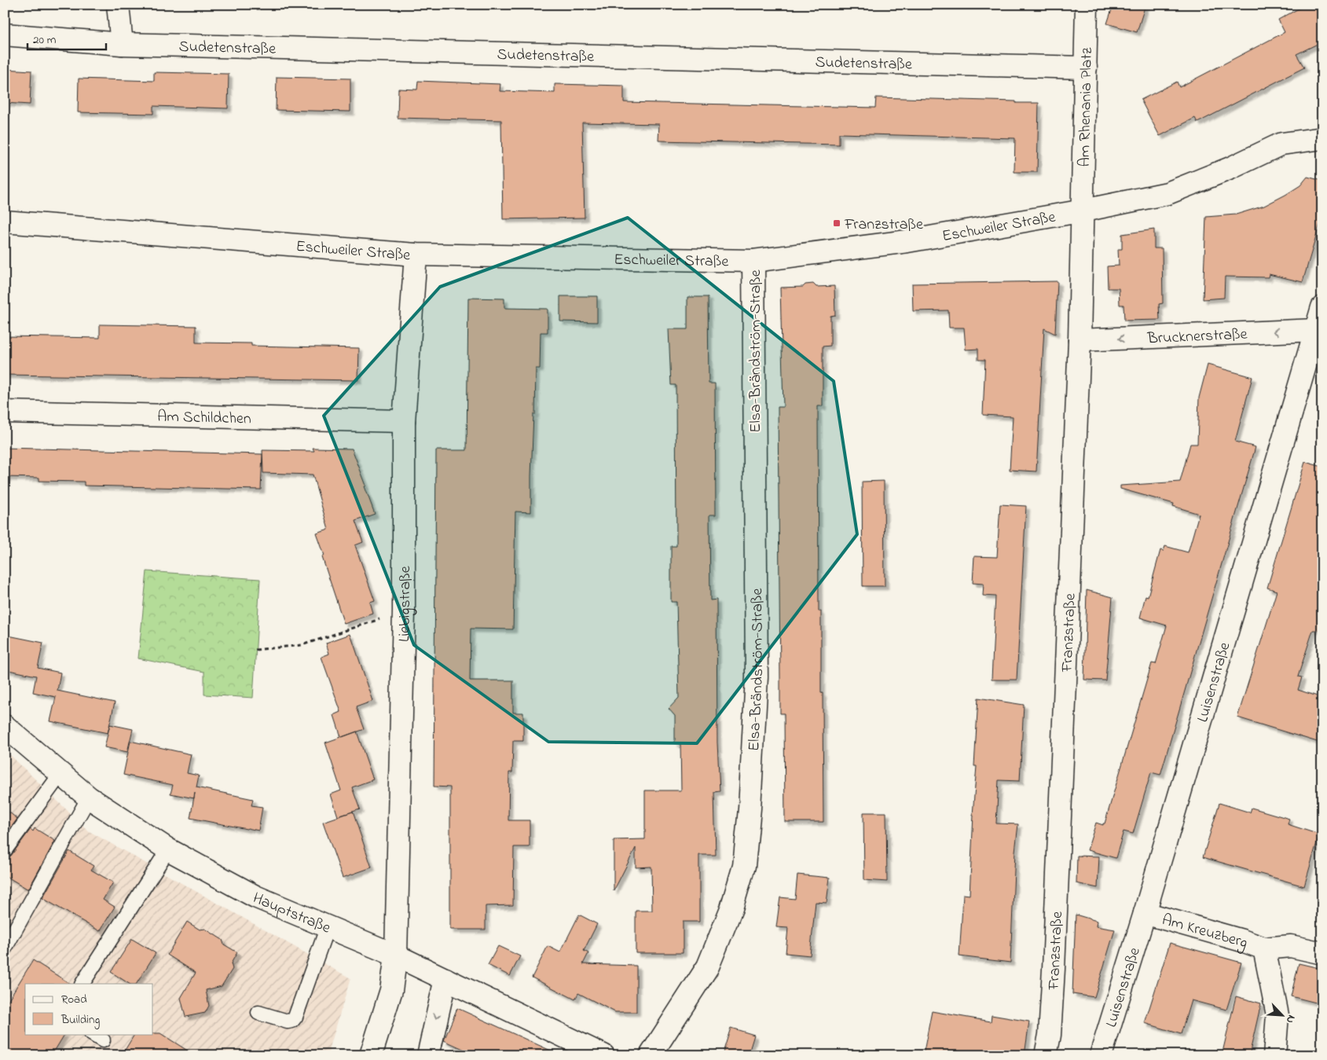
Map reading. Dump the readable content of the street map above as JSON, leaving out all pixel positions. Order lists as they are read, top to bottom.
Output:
{
  "streets": {
    "street": [
      "Sudetenstraße",
      "Am Rhenania Platz",
      "Eschweiler Straße",
      "Brucknerstraße",
      "Elsa-Brändström-Straße",
      "Am Schildchen",
      "Liebigstraße",
      "Franzstraße",
      "Luisenstraße",
      "Hauptstraße",
      "Am Kreuzberg"
    ]
  },
  "crossings": [
    ["Sudetenstraße", "Am Rhenania Platz"],
    ["Am Rhenania Platz", "Eschweiler Straße"],
    ["Am Rhenania Platz", "Franzstraße"],
    ["Eschweiler Straße", "Elsa-Brändström-Straße"],
    ["Eschweiler Straße", "Liebigstraße"],
    ["Eschweiler Straße", "Franzstraße"],
    ["Brucknerstraße", "Franzstraße"],
    ["Brucknerstraße", "Luisenstraße"],
    ["Am Schildchen", "Liebigstraße"],
    ["Liebigstraße", "Hauptstraße"],
    ["Luisenstraße", "Am Kreuzberg"]
  ],
  "one_way": ["Brucknerstraße"],
  "places": {
    "transit": ["Franzstraße"]
  },
  "legend": ["Road", "Building"],
  "scale_bar": "20 m",
  "north": "bottom right"
}
